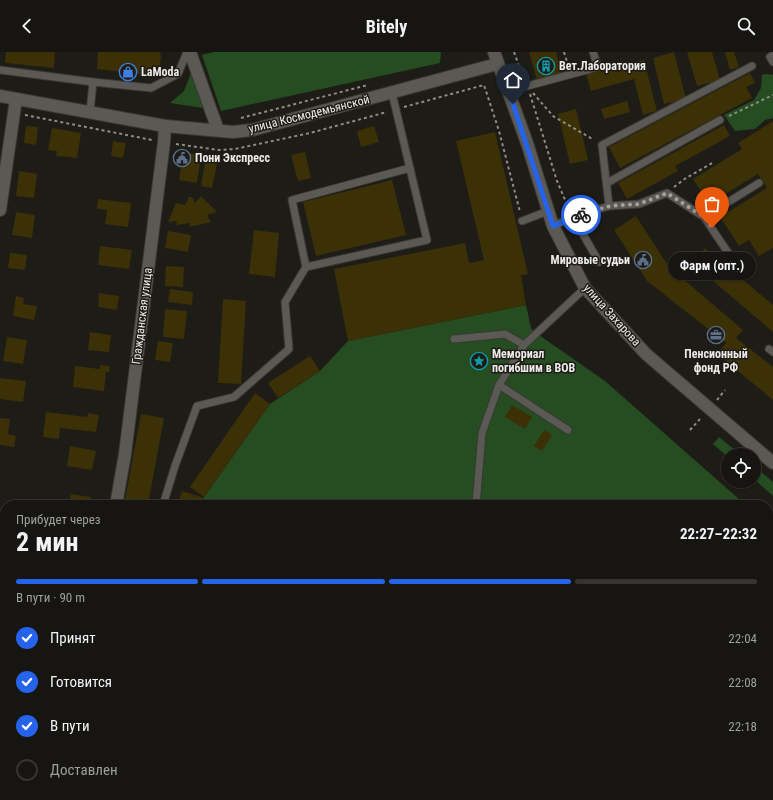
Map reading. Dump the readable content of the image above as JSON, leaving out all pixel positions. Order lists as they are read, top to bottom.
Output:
{
  "streets": {
    "main road": ["улица Космодемьянской", "улица Захарова", "Гражданская улица"]
  },
  "crossings": [
    ["улица Космодемьянской", "улица Захарова"],
    ["улица Космодемьянской", "Гражданская улица"]
  ],
  "places": {
    "building": ["Вет.Лаборатория"],
    "shop": ["LaModa"],
    "public building": ["Пони Экспресс", "Мировые судьи"],
    "other": ["Фарм (опт.)"],
    "office": ["Пенсионный фонд РФ"],
    "place": ["Мемориал погибшим в ВОВ"]
  },
  "page": {
    "header": "Bitely",
    "bubble": "Фарм (опт.)",
    "heading": ["2 мин", "Прибудет через", "22:27–22:32"],
    "bar": "В пути · 90 m",
    "list": [
      ["Принят", "22:04"],
      ["Готовится", "22:08"],
      ["В пути", "22:18"],
      "Доставлен"
    ]
  }
}
